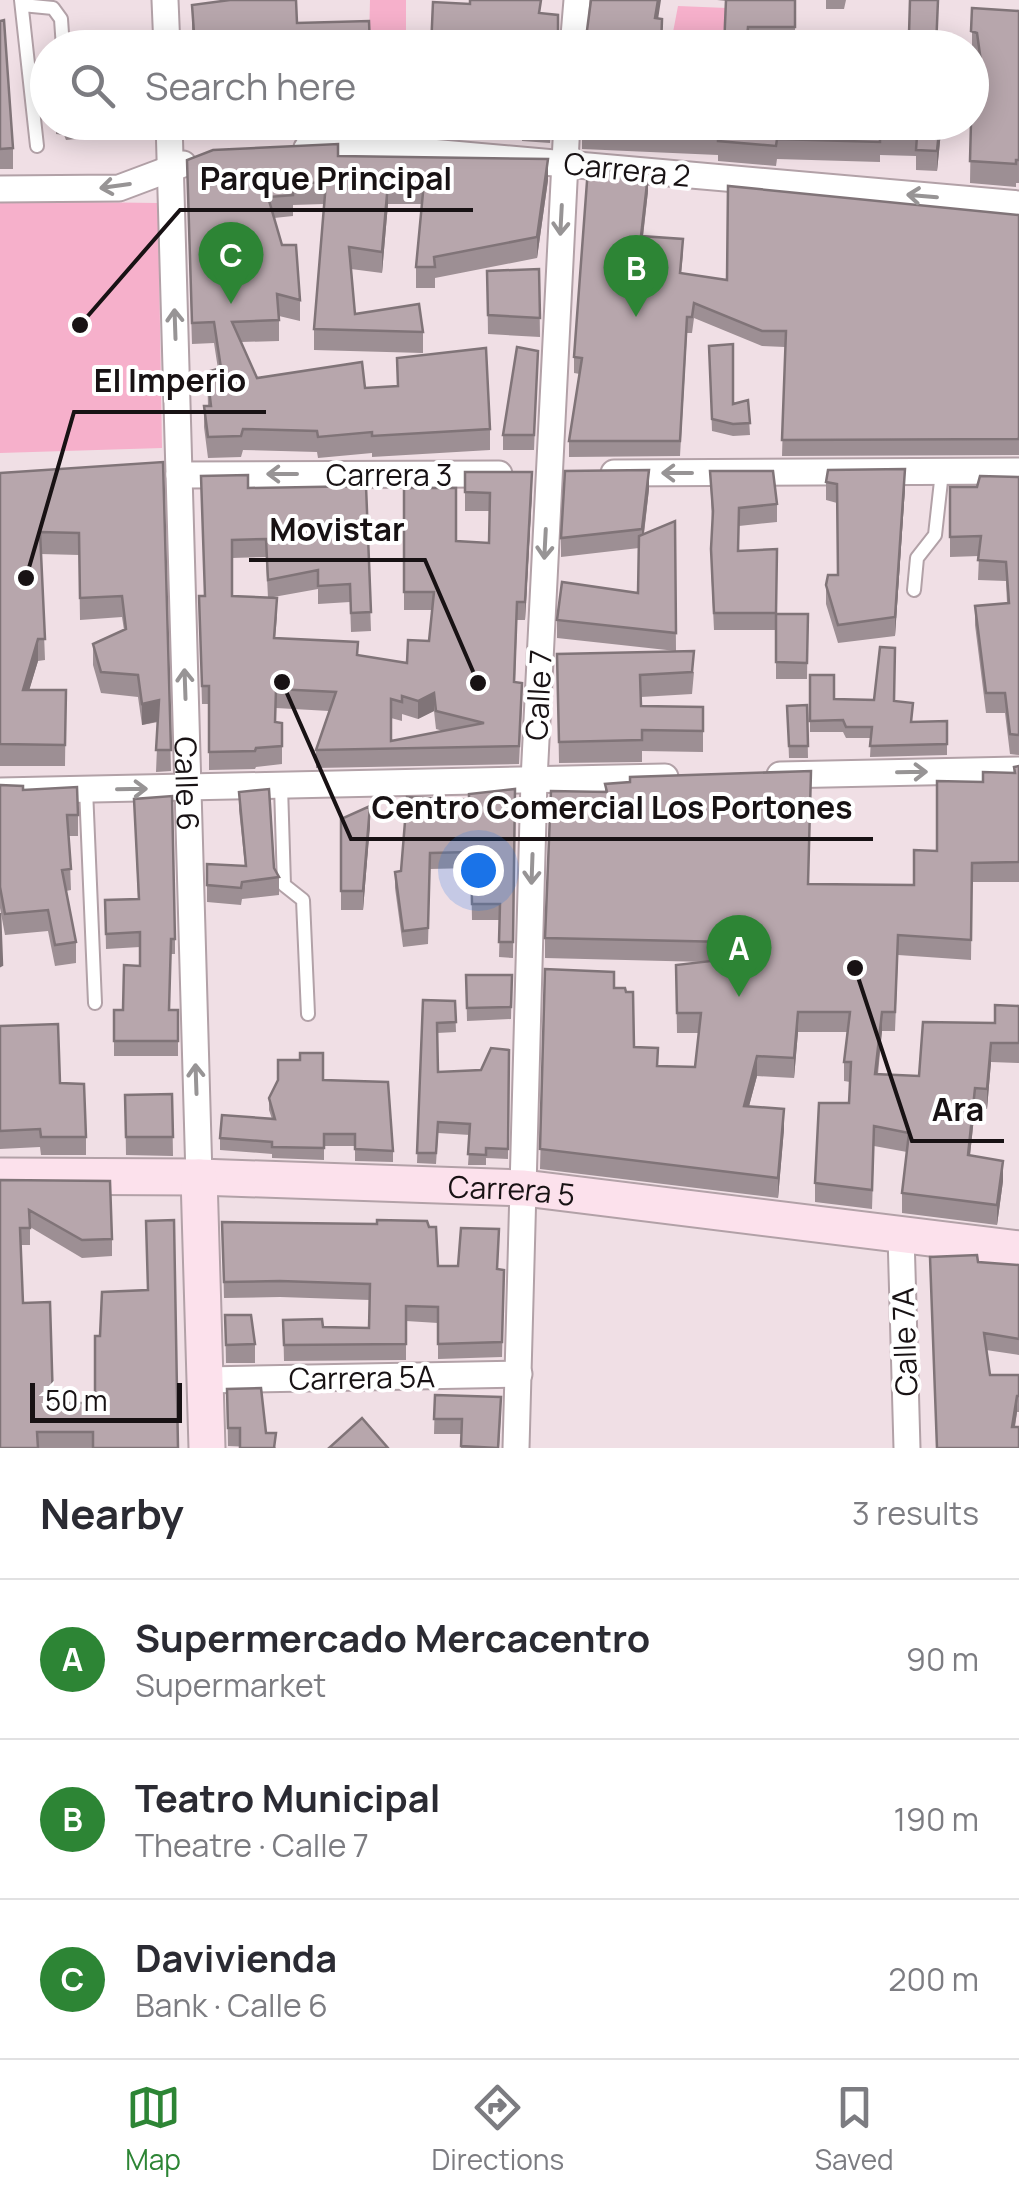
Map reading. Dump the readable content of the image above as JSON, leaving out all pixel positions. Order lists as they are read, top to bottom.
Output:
{
  "streets": {
    "main road": ["Calle 6", "Carrera 5"],
    "street": [
      "Carrera 2",
      "Carrera 3",
      "Calle 7",
      "Calle 7A",
      "Carrera 5A"
    ]
  },
  "crossings": [
    ["Carrera 2", "Calle 7"],
    ["Carrera 3", "Calle 7"],
    ["Carrera 3", "Calle 6"],
    ["Calle 7", "Carrera 5"],
    ["Calle 7", "Carrera 5A"],
    ["Calle 6", "Carrera 5"],
    ["Calle 6", "Carrera 5A"],
    ["Carrera 5", "Calle 7A"]
  ],
  "one_way": [
    "Carrera 2",
    "Carrera 3",
    "Calle 7",
    "Calle 6"
  ],
  "places": [
    "Parque Principal",
    "El Imperio",
    "Centro Comercial Los Portones",
    "Movistar",
    "Ara"
  ],
  "scale_bar": "50 m",
  "page": {
    "search": "Search here",
    "pins": ["C", "B", "A"],
    "scale": "50 m",
    "heading": ["Nearby", "3 results"],
    "list": [
      {
        "mark": "A",
        "name": "Supermercado Mercacentro",
        "note": "Supermarket",
        "value": "90 m"
      },
      {
        "mark": "B",
        "name": "Teatro Municipal",
        "note": "Theatre · Calle 7",
        "value": "190 m"
      },
      {
        "mark": "C",
        "name": "Davivienda",
        "note": "Bank · Calle 6",
        "value": "200 m"
      }
    ],
    "nav": ["Map", "Directions", "Saved"]
  }
}
